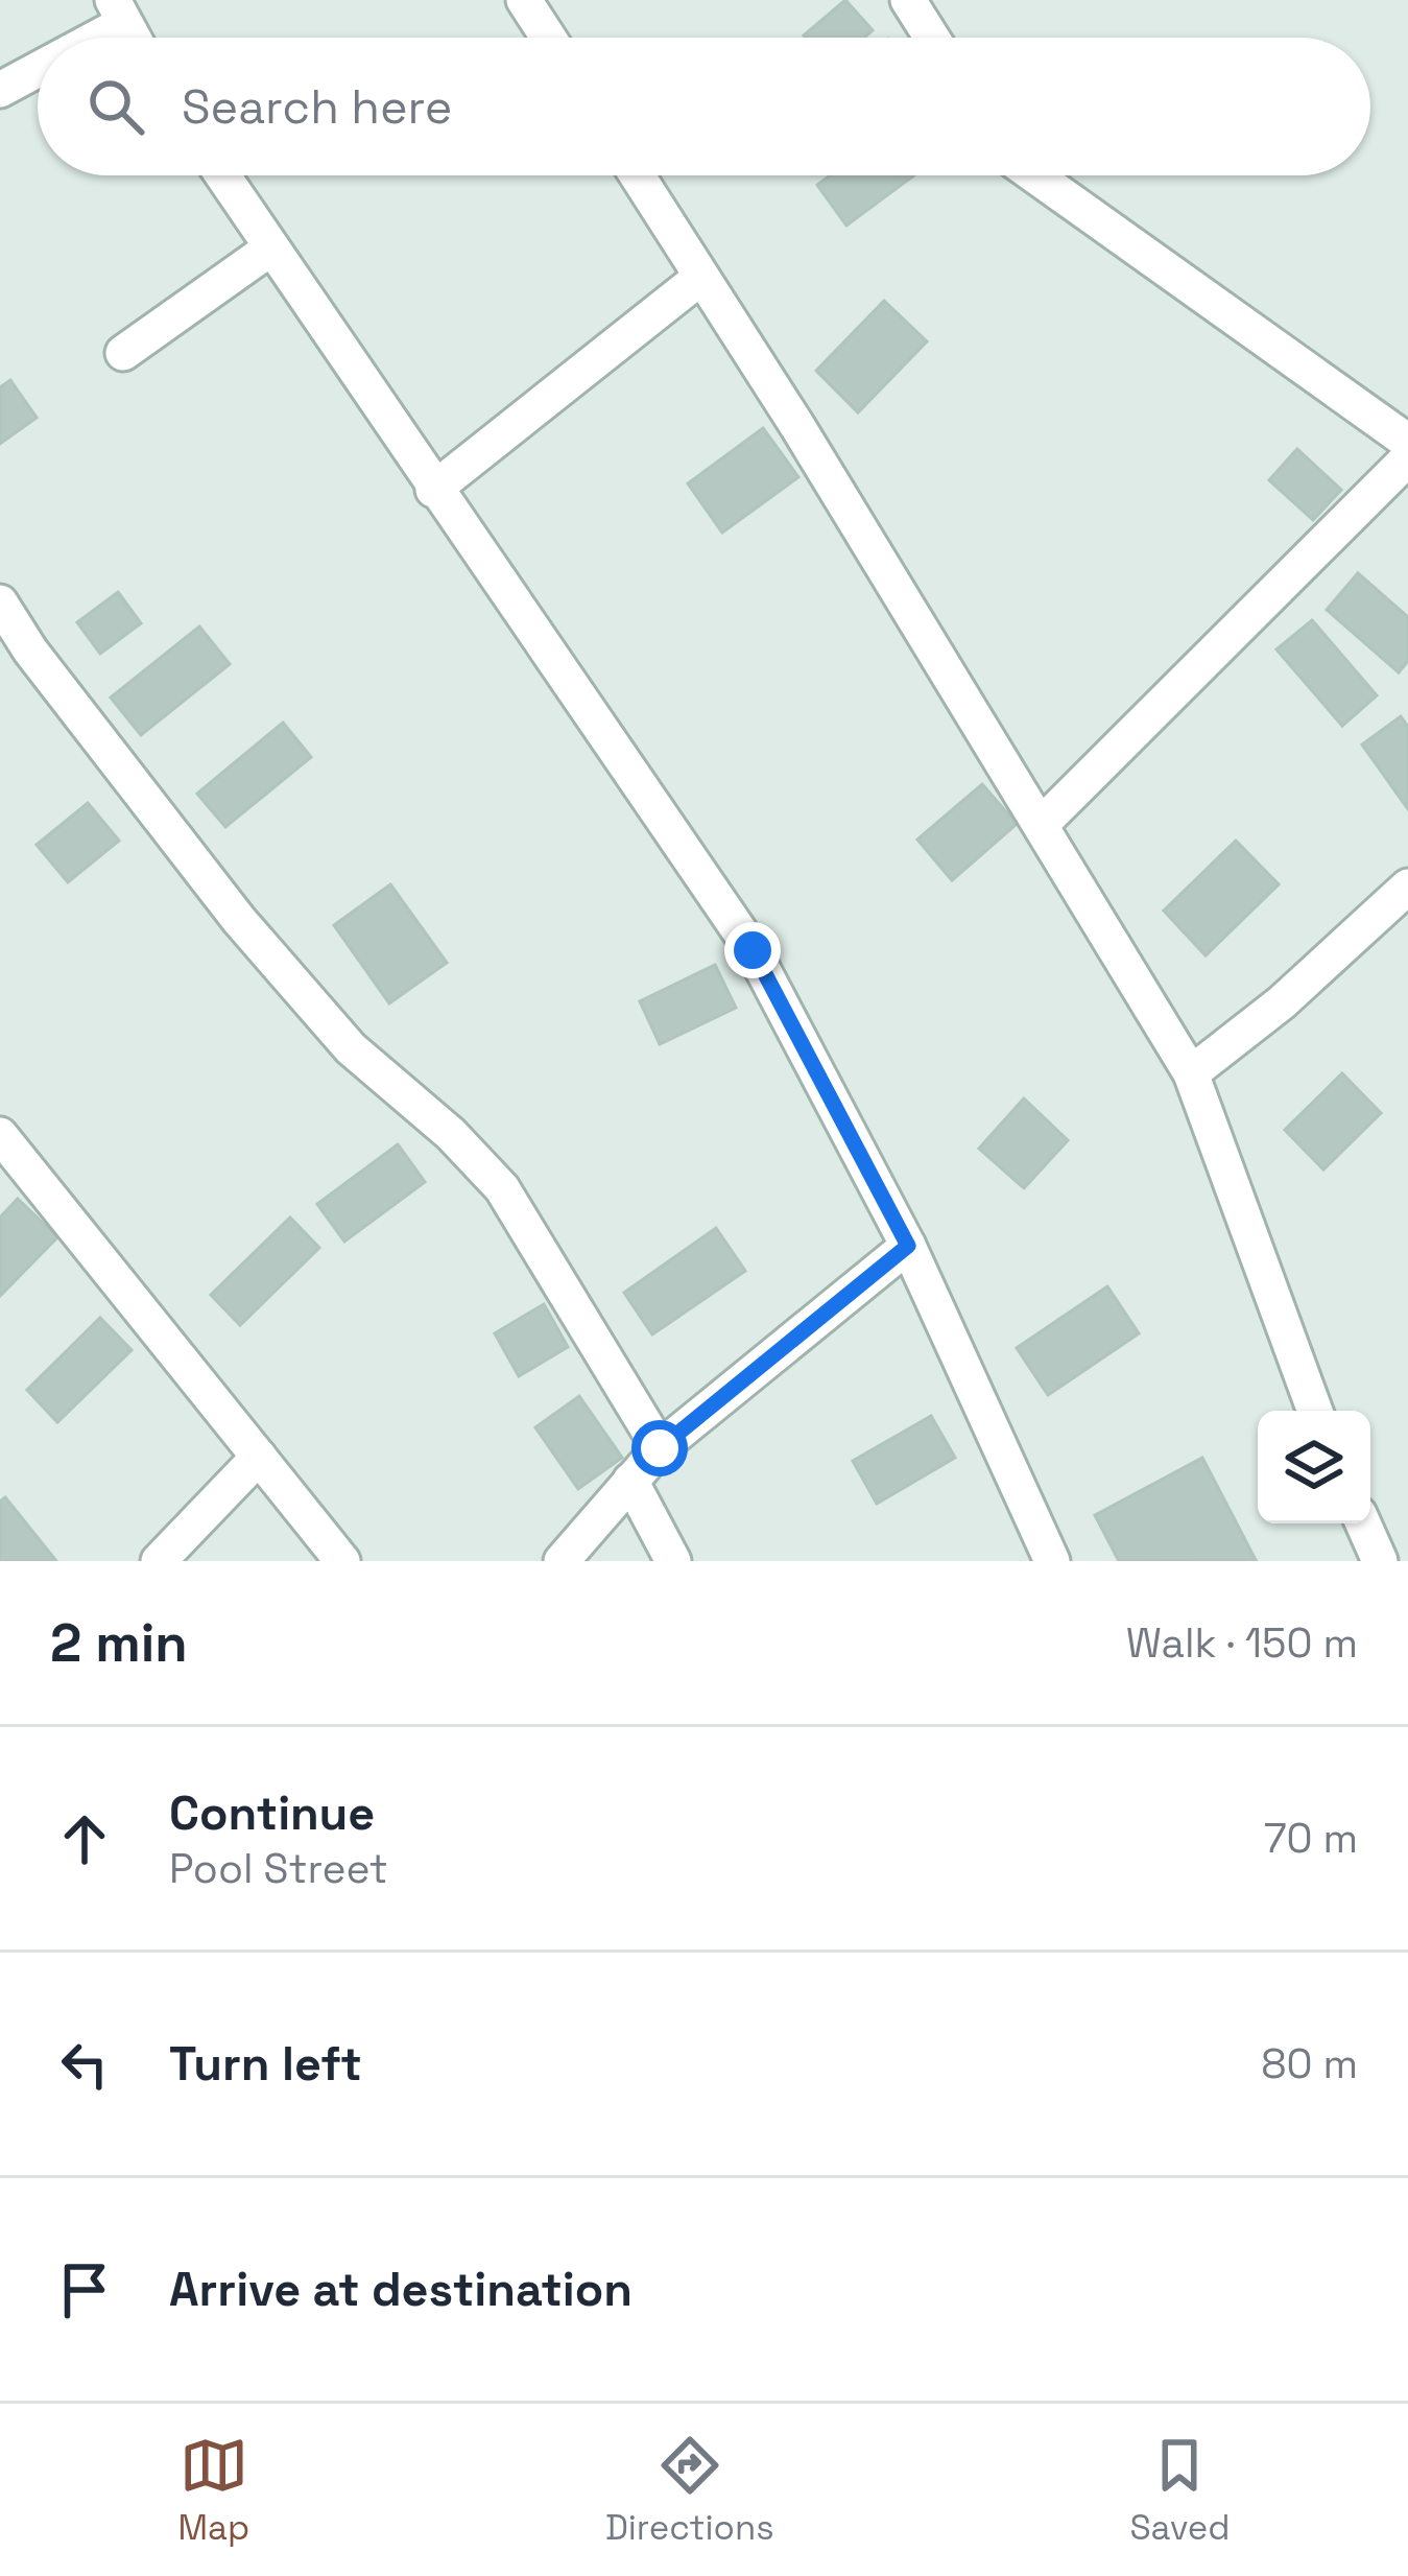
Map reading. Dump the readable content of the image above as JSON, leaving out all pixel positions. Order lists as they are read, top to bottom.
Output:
{
  "page": {
    "search": "Search here",
    "heading": ["2 min", "Walk · 150 m"],
    "list": [
      ["Continue", "Pool Street", "70 m"],
      ["Turn left", "80 m"],
      "Arrive at destination"
    ],
    "nav": ["Map", "Directions", "Saved"]
  }
}
